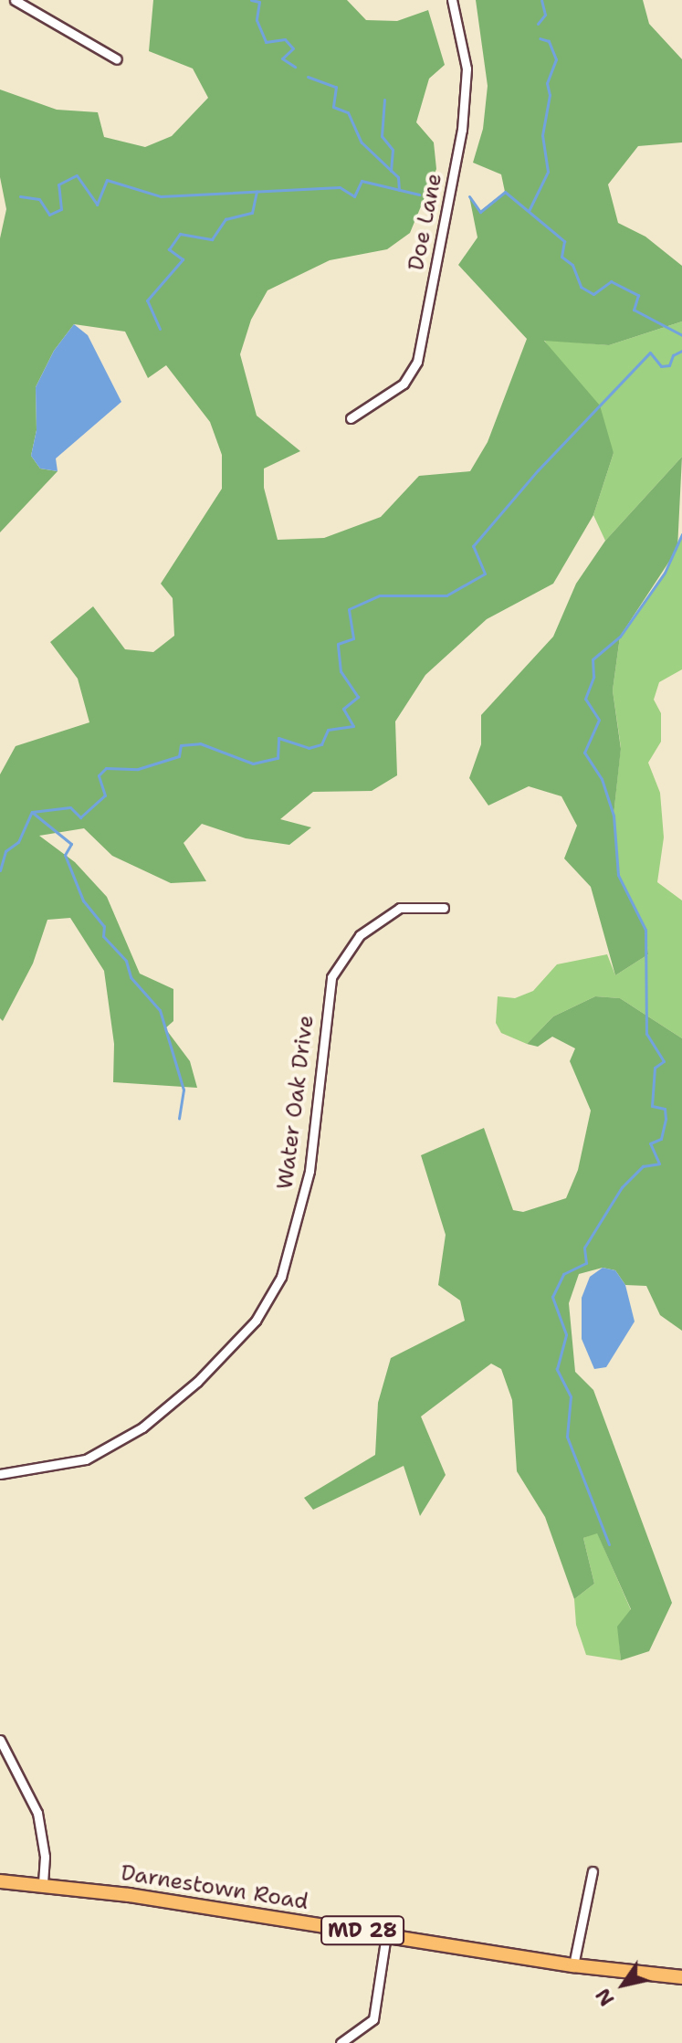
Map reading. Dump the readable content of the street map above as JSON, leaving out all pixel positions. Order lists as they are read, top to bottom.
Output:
{
  "streets": {
    "main road": ["Darnestown Road", "MD 28"],
    "street": ["Doe Lane", "Water Oak Drive"]
  },
  "north": "bottom left"
}
